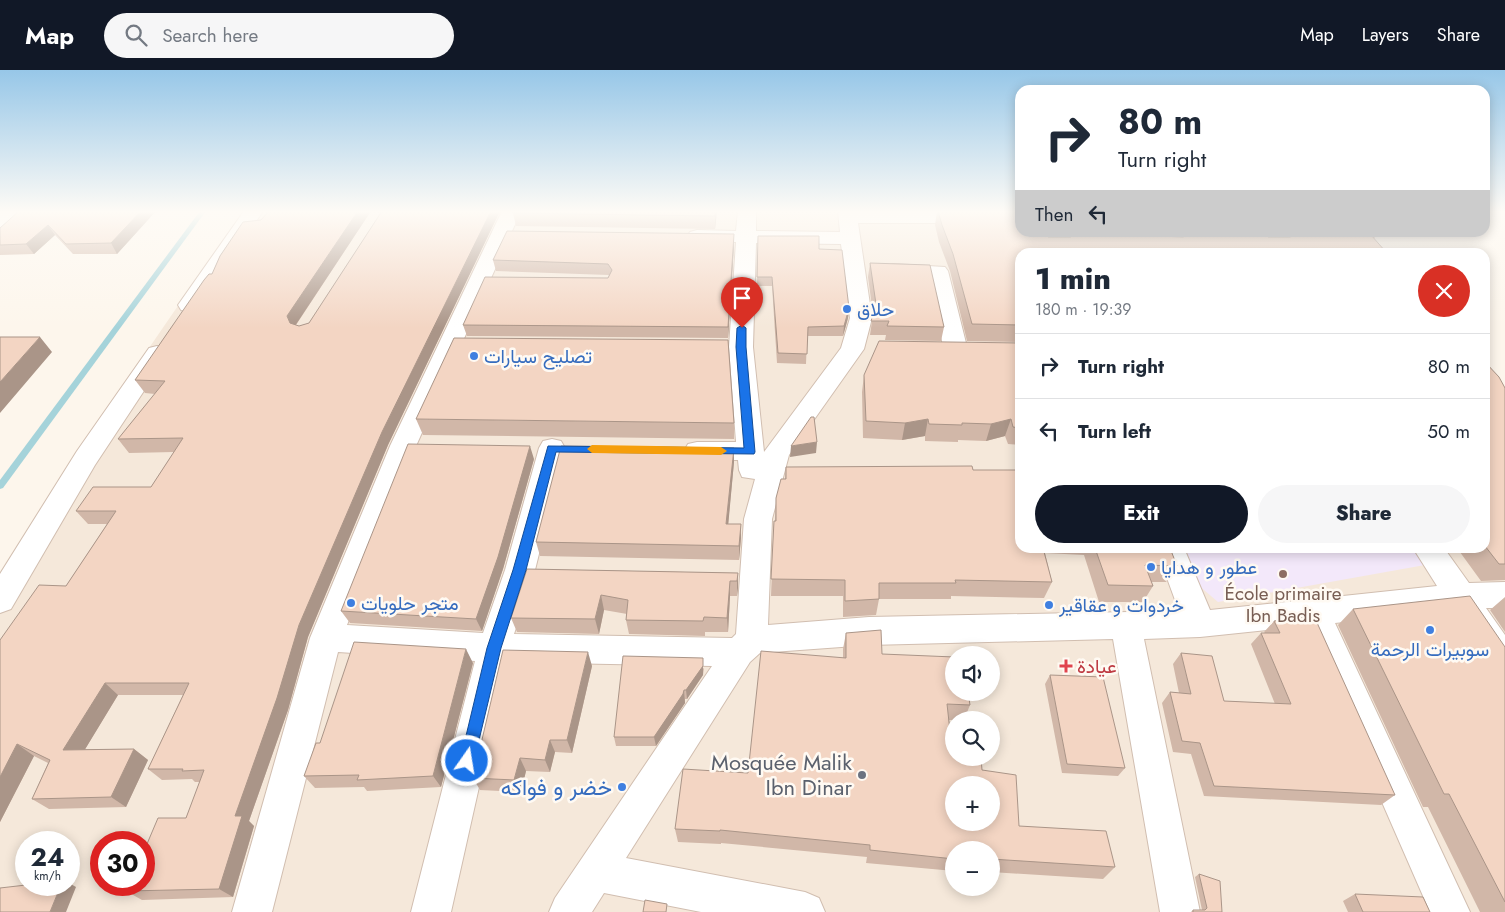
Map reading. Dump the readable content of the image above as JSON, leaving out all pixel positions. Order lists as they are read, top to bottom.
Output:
{
  "places": {
    "other": [
      "حلاق",
      "تصليح سيارات",
      "عطور و هدايا",
      "École primaire Ibn Badis",
      "متجر حلويات",
      "خردوات و عقاقير",
      "سوبيرات الرحمة",
      "Mosquée Malik Ibn Dinar",
      "خضر و فواكه"
    ],
    "health": ["عيادة"]
  },
  "page": {
    "header": "Map",
    "search": "Search here",
    "nav": ["Map", "Layers", "Share"],
    "turn": ["80 m", "Turn right"],
    "then": "Then",
    "heading": ["1 min", "180 m · 19:39"],
    "list": [
      {
        "name": "Turn right",
        "value": "80 m"
      },
      {
        "name": "Turn left",
        "value": "50 m"
      }
    ],
    "buttons": ["Exit", "Share"],
    "map_buttons": ["+", "−"],
    "speed": "24 km/h",
    "limit": "30"
  }
}
